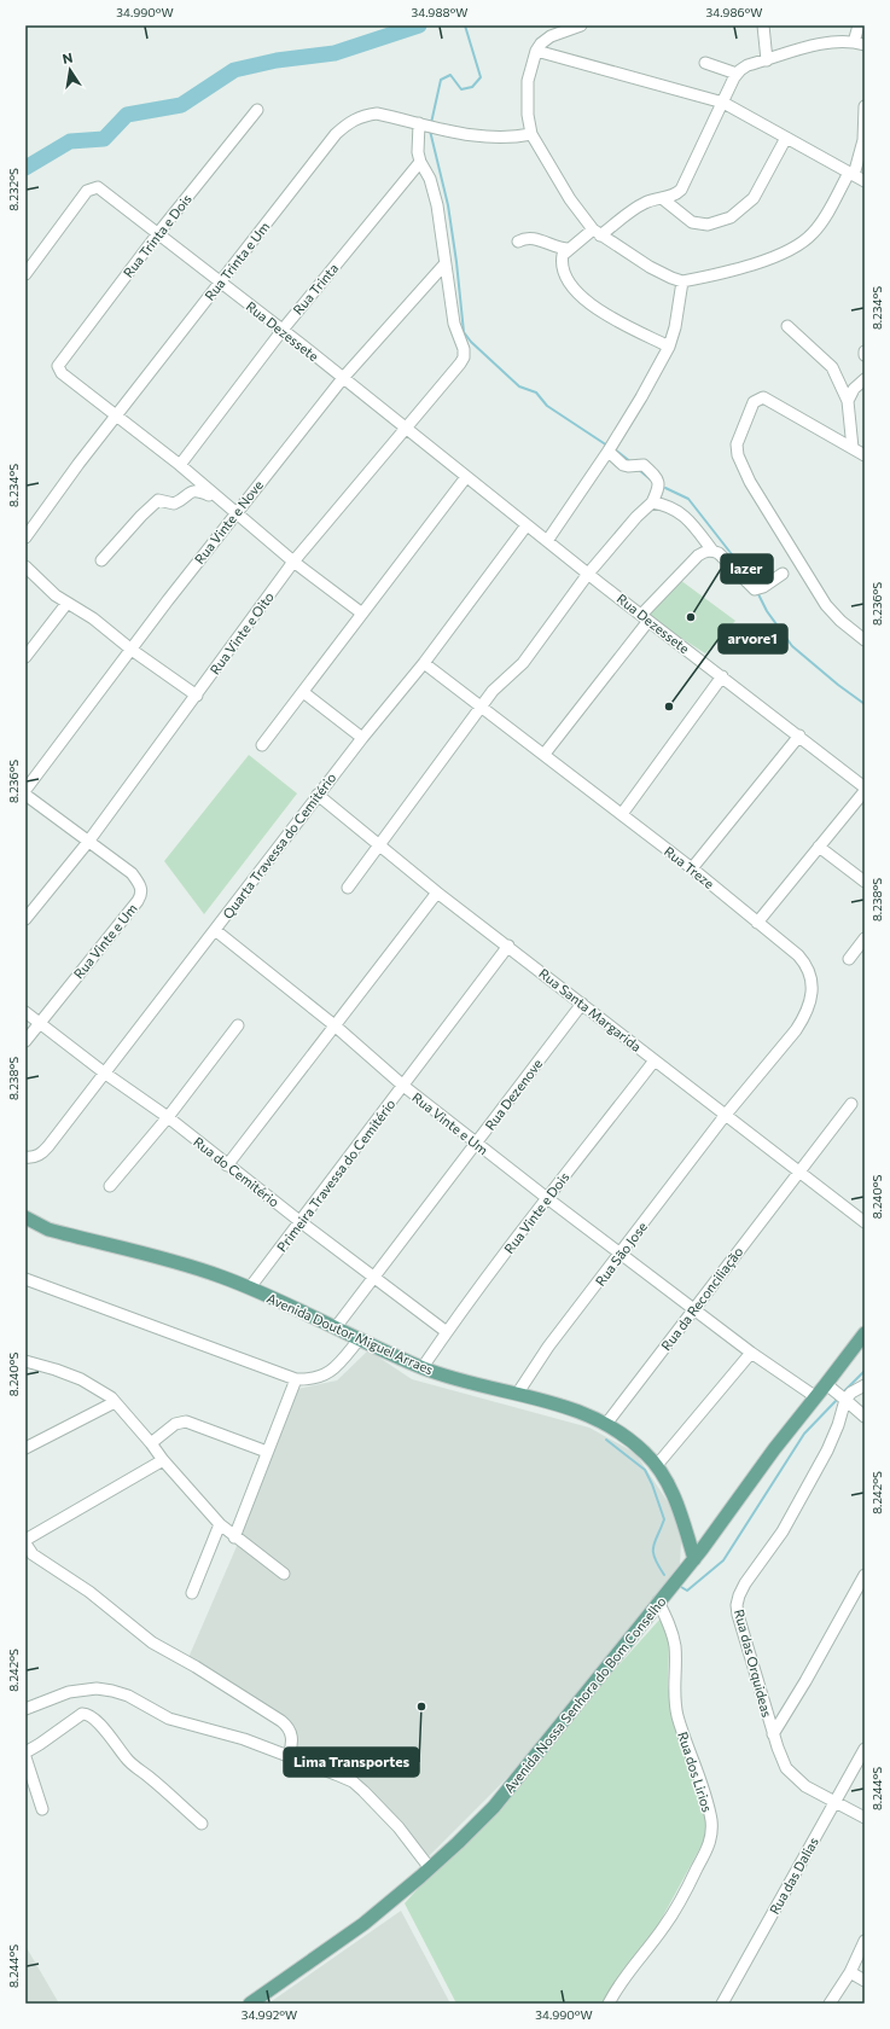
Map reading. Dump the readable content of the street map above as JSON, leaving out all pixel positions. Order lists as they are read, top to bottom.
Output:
{
  "streets": {
    "main road": ["Avenida Doutor Miguel Arraes", "Avenida Nossa Senhora do Bom Conselho"],
    "street": [
      "Rua Trinta e Dois",
      "Rua Trinta e Um",
      "Rua Trinta",
      "Rua Dezessete",
      "Rua Vinte e Nove",
      "Rua Vinte e Oito",
      "Quarta Travessa do Cemitério",
      "Rua Treze",
      "Rua Vinte e Um",
      "Rua Santa Margarida",
      "Rua Dezenove",
      "Rua do Cemitério",
      "Primeira Travessa do Cemitério",
      "Rua Vinte e Dois",
      "Rua São Jose",
      "Rua da Reconciliação",
      "Rua das Orquideas",
      "Rua dos Lirios",
      "Rua das Dalias"
    ]
  },
  "crossings": [
    ["Rua Trinta e Dois", "Rua Trinta e Um"],
    ["Rua Trinta e Dois", "Rua Dezessete"],
    ["Rua Trinta e Um", "Rua Dezessete"],
    ["Rua Trinta", "Rua Dezessete"],
    ["Rua Dezessete", "Rua Vinte e Nove"],
    ["Rua Dezessete", "Rua Vinte e Oito"],
    ["Rua Dezessete", "Quarta Travessa do Cemitério"],
    ["Rua Vinte e Nove", "Rua Vinte e Oito"],
    ["Rua Vinte e Oito", "Rua Vinte e Um"],
    ["Quarta Travessa do Cemitério", "Rua Treze"],
    ["Quarta Travessa do Cemitério", "Rua Vinte e Um"],
    ["Quarta Travessa do Cemitério", "Rua Santa Margarida"],
    ["Quarta Travessa do Cemitério", "Rua do Cemitério"],
    ["Rua Treze", "Rua Santa Margarida"],
    ["Rua Treze", "Rua São Jose"],
    ["Rua Vinte e Um", "Rua Dezenove"],
    ["Rua Vinte e Um", "Rua do Cemitério"],
    ["Rua Vinte e Um", "Primeira Travessa do Cemitério"],
    ["Rua Vinte e Um", "Rua Vinte e Dois"],
    ["Rua Vinte e Um", "Rua São Jose"],
    ["Rua Vinte e Um", "Rua da Reconciliação"],
    ["Rua Vinte e Um", "Avenida Nossa Senhora do Bom Conselho"],
    ["Rua Santa Margarida", "Rua Dezenove"],
    ["Rua Santa Margarida", "Primeira Travessa do Cemitério"],
    ["Rua Santa Margarida", "Rua Vinte e Dois"],
    ["Rua Santa Margarida", "Rua São Jose"],
    ["Rua Santa Margarida", "Rua da Reconciliação"],
    ["Rua Dezenove", "Rua do Cemitério"],
    ["Rua Dezenove", "Avenida Doutor Miguel Arraes"],
    ["Rua do Cemitério", "Primeira Travessa do Cemitério"],
    ["Rua do Cemitério", "Rua Vinte e Dois"],
    ["Primeira Travessa do Cemitério", "Avenida Doutor Miguel Arraes"],
    ["Rua Vinte e Dois", "Avenida Doutor Miguel Arraes"],
    ["Rua São Jose", "Avenida Doutor Miguel Arraes"],
    ["Rua da Reconciliação", "Avenida Doutor Miguel Arraes"],
    ["Avenida Doutor Miguel Arraes", "Avenida Nossa Senhora do Bom Conselho"],
    ["Rua das Orquideas", "Rua das Dalias"],
    ["Avenida Nossa Senhora do Bom Conselho", "Rua dos Lirios"]
  ],
  "places": ["lazer", "arvore1", "Lima Transportes"],
  "north": "top",
  "coordinates": [
    "34.990°W",
    "34.988°W",
    "34.986°W",
    "8.232°S",
    "8.234°S",
    "8.236°S",
    "8.238°S",
    "8.240°S",
    "8.242°S",
    "8.244°S",
    "34.992°W"
  ]
}
